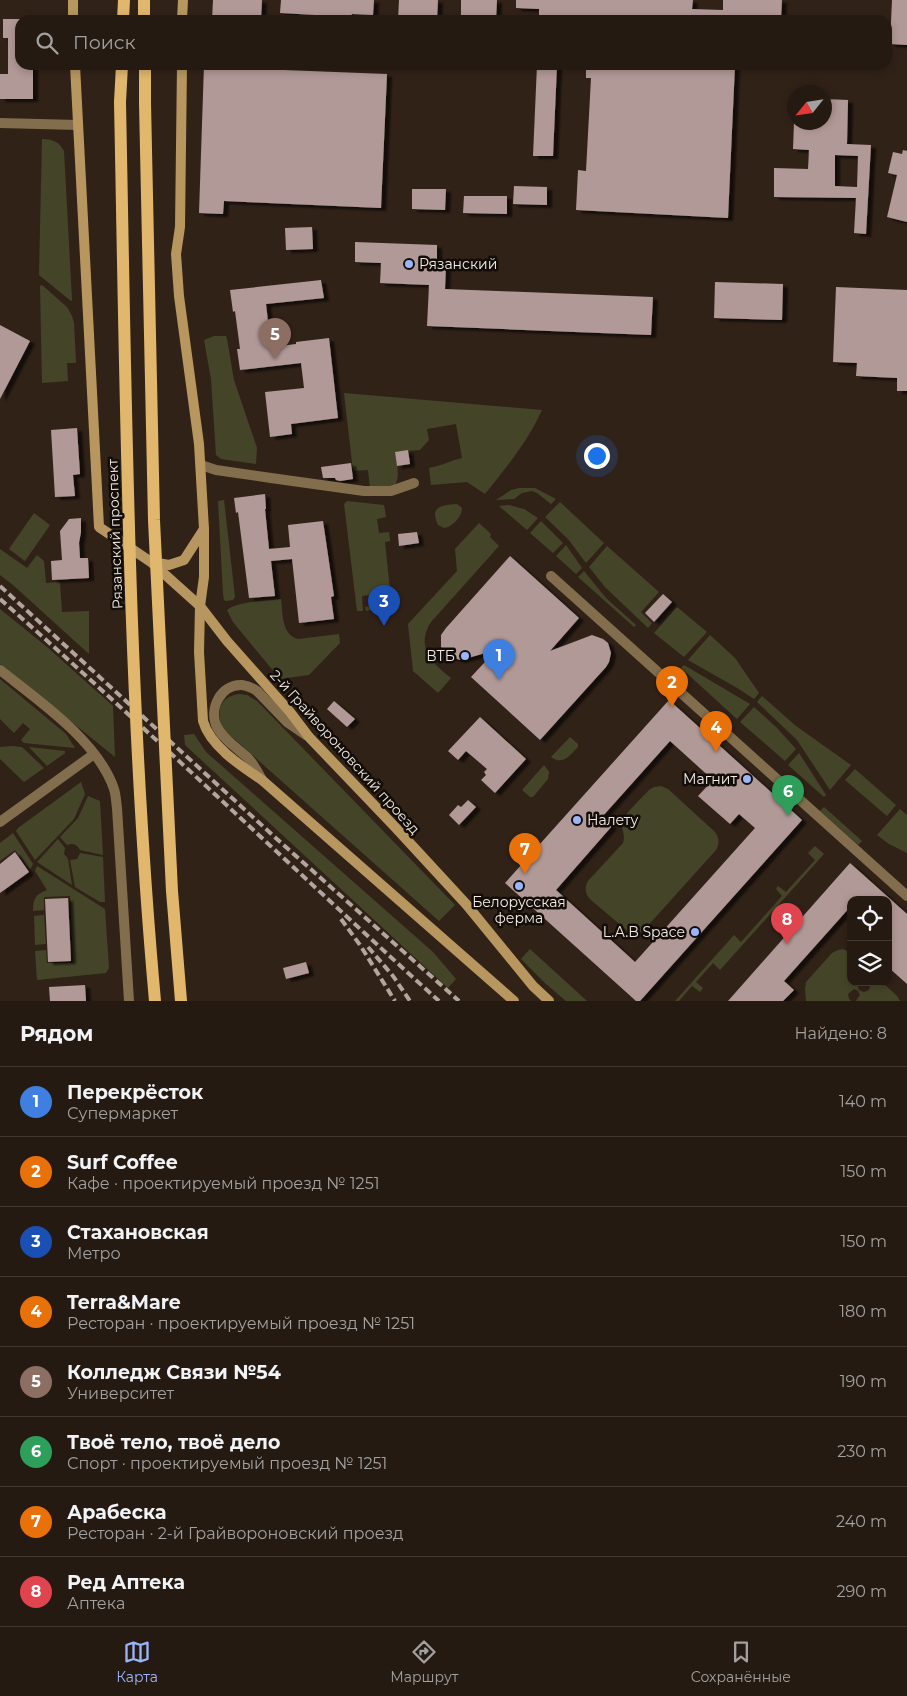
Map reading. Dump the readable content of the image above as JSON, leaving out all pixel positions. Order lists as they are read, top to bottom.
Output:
{
  "streets": {
    "main road": ["Рязанский проспект", "2-й Грайвороновский проезд"]
  },
  "places": [
    "Рязанский",
    "ВТБ",
    "Магнит",
    "Налету",
    "Белорусская ферма",
    "L.A.B Space"
  ],
  "north": "bottom left",
  "page": {
    "search": "Поиск",
    "pins": [
      "5",
      "3",
      "1",
      "2",
      "4",
      "6",
      "7",
      "8"
    ],
    "heading": ["Рядом", "Найдено: 8"],
    "list": [
      {
        "mark": "1",
        "name": "Перекрёсток",
        "note": "Супермаркет",
        "value": "140 m"
      },
      {
        "mark": "2",
        "name": "Surf Coffee",
        "note": "Кафе · проектируемый проезд № 1251",
        "value": "150 m"
      },
      {
        "mark": "3",
        "name": "Стахановская",
        "note": "Метро",
        "value": "150 m"
      },
      {
        "mark": "4",
        "name": "Terra&Mare",
        "note": "Ресторан · проектируемый проезд № 1251",
        "value": "180 m"
      },
      {
        "mark": "5",
        "name": "Колледж Связи №54",
        "note": "Университет",
        "value": "190 m"
      },
      {
        "mark": "6",
        "name": "Твоё тело, твоё дело",
        "note": "Спорт · проектируемый проезд № 1251",
        "value": "230 m"
      },
      {
        "mark": "7",
        "name": "Арабеска",
        "note": "Ресторан · 2-й Грайвороновский проезд",
        "value": "240 m"
      },
      {
        "mark": "8",
        "name": "Ред Аптека",
        "note": "Аптека",
        "value": "290 m"
      }
    ],
    "nav": ["Карта", "Маршрут", "Сохранённые"]
  }
}
